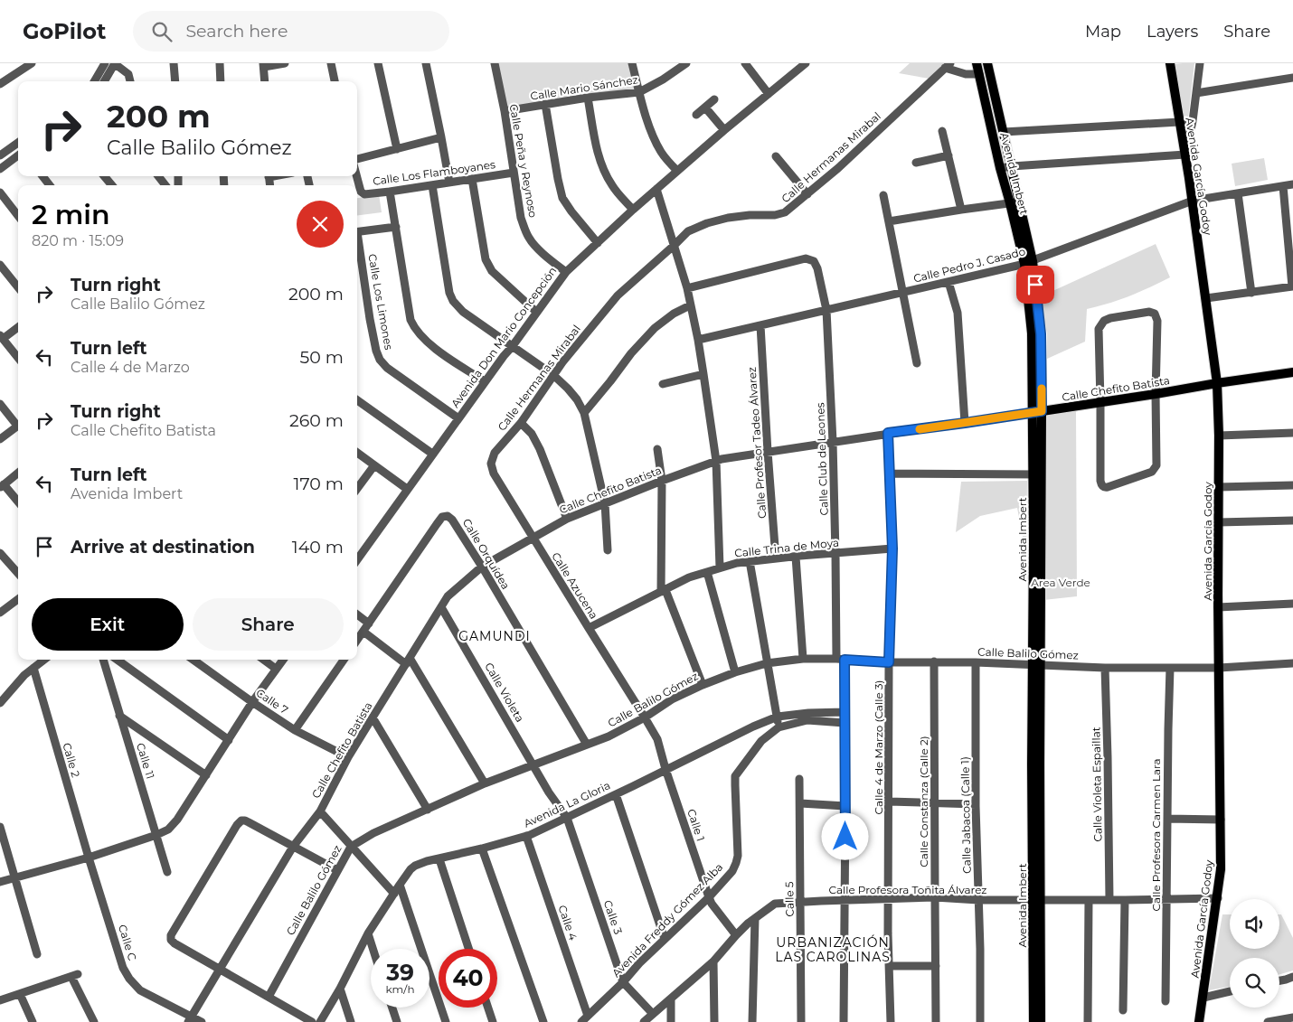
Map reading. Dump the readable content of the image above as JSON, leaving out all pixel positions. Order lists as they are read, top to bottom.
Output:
{
  "streets": {
    "main road": ["Avenida Imbert", "Avenida García Godoy", "Calle Chefito Batista"],
    "street": [
      "Calle Mario Sánchez",
      "Calle Hermanas Mirabal",
      "Calle Peña y Reynoso",
      "Calle Los Flamboyanes",
      "Calle Pedro J. Casado",
      "Calle Los Limones",
      "Avenida Don Mario Concepción",
      "Calle Profesor Tadeo Álvarez",
      "Calle Club de Leones",
      "Calle Trina de Moya",
      "Calle Orquídea",
      "Calle Azucena",
      "Calle Balilo Gómez",
      "Calle Violeta",
      "Calle 7",
      "Calle 4 de Marzo (Calle 3)",
      "Calle 2",
      "Calle 11",
      "Calle Violeta Espaillat",
      "Calle Constanza (Calle 2)",
      "Avenida La Gloria",
      "Calle Jabacoa (Calle 1)",
      "Calle 1",
      "Calle Profesora Carmen Lara",
      "Calle Profesora Toñita Álvarez",
      "Calle 5",
      "Calle 3",
      "Avenida Freddy Gómez Alba",
      "Calle 4",
      "Calle C"
    ]
  },
  "crossings": [
    ["Calle Mario Sánchez", "Calle Peña y Reynoso"],
    ["Calle Hermanas Mirabal", "Calle Azucena"],
    ["Calle Peña y Reynoso", "Calle Los Flamboyanes"],
    ["Calle Peña y Reynoso", "Avenida Don Mario Concepción"],
    ["Avenida Imbert", "Calle Pedro J. Casado"],
    ["Avenida Imbert", "Calle Chefito Batista"],
    ["Avenida Imbert", "Calle Balilo Gómez"],
    ["Avenida Imbert", "Calle Profesora Toñita Álvarez"],
    ["Avenida García Godoy", "Calle Pedro J. Casado"],
    ["Avenida García Godoy", "Calle Chefito Batista"],
    ["Avenida García Godoy", "Calle Balilo Gómez"],
    ["Avenida García Godoy", "Calle Profesora Toñita Álvarez"],
    ["Calle Pedro J. Casado", "Calle Profesor Tadeo Álvarez"],
    ["Calle Pedro J. Casado", "Calle Club de Leones"],
    ["Calle Los Limones", "Avenida Don Mario Concepción"],
    ["Calle Chefito Batista", "Calle Profesor Tadeo Álvarez"],
    ["Calle Chefito Batista", "Calle Club de Leones"],
    ["Calle Chefito Batista", "Calle Orquídea"],
    ["Calle Chefito Batista", "Calle Azucena"],
    ["Calle Chefito Batista", "Calle Violeta"],
    ["Calle Chefito Batista", "Calle 7"],
    ["Calle Chefito Batista", "Calle 4 de Marzo (Calle 3)"],
    ["Calle Chefito Batista", "Calle C"],
    ["Calle Profesor Tadeo Álvarez", "Calle Trina de Moya"],
    ["Calle Club de Leones", "Calle Trina de Moya"],
    ["Calle Club de Leones", "Calle Balilo Gómez"],
    ["Calle Club de Leones", "Avenida La Gloria"],
    ["Calle Club de Leones", "Calle Profesora Toñita Álvarez"],
    ["Calle Trina de Moya", "Calle Azucena"],
    ["Calle Trina de Moya", "Calle 4 de Marzo (Calle 3)"],
    ["Calle Orquídea", "Calle Balilo Gómez"],
    ["Calle Azucena", "Calle Balilo Gómez"],
    ["Calle Azucena", "Calle 1"],
    ["Calle Balilo Gómez", "Calle Violeta"],
    ["Calle Balilo Gómez", "Calle 4 de Marzo (Calle 3)"],
    ["Calle Balilo Gómez", "Calle Violeta Espaillat"],
    ["Calle Balilo Gómez", "Calle Constanza (Calle 2)"],
    ["Calle Balilo Gómez", "Calle Jabacoa (Calle 1)"],
    ["Calle Balilo Gómez", "Calle 1"],
    ["Calle Balilo Gómez", "Calle Profesora Carmen Lara"],
    ["Calle Violeta", "Avenida La Gloria"],
    ["Calle Violeta", "Calle 3"],
    ["Calle 4 de Marzo (Calle 3)", "Calle Profesora Toñita Álvarez"],
    ["Calle 2", "Calle C"],
    ["Calle Violeta Espaillat", "Calle Profesora Toñita Álvarez"],
    ["Calle Constanza (Calle 2)", "Calle Profesora Toñita Álvarez"],
    ["Avenida La Gloria", "Calle 1"],
    ["Avenida La Gloria", "Calle 3"],
    ["Avenida La Gloria", "Calle 4"],
    ["Calle Jabacoa (Calle 1)", "Calle Profesora Toñita Álvarez"],
    ["Calle 1", "Calle Profesora Toñita Álvarez"],
    ["Calle 1", "Avenida Freddy Gómez Alba"],
    ["Calle Profesora Carmen Lara", "Calle Profesora Toñita Álvarez"],
    ["Calle Profesora Toñita Álvarez", "Calle 5"],
    ["Calle Profesora Toñita Álvarez", "Calle 3"],
    ["Calle 3", "Avenida Freddy Gómez Alba"],
    ["Avenida Freddy Gómez Alba", "Calle 4"]
  ],
  "districts": ["GAMUNDI", "URBANIZACIÓN LAS CAROLINAS"],
  "parks": ["Area Verde"],
  "page": {
    "header": "GoPilot",
    "search": "Search here",
    "nav": ["Map", "Layers", "Share"],
    "turn": ["200 m", "Calle Balilo Gómez"],
    "heading": ["2 min", "820 m · 15:09"],
    "list": [
      {
        "name": "Turn right",
        "note": "Calle Balilo Gómez",
        "value": "200 m"
      },
      {
        "name": "Turn left",
        "note": "Calle 4 de Marzo",
        "value": "50 m"
      },
      {
        "name": "Turn right",
        "note": "Calle Chefito Batista",
        "value": "260 m"
      },
      {
        "name": "Turn left",
        "note": "Avenida Imbert",
        "value": "170 m"
      },
      {
        "name": "Arrive at destination",
        "value": "140 m"
      }
    ],
    "buttons": ["Exit", "Share"],
    "speed": "39 km/h",
    "limit": "40"
  }
}
